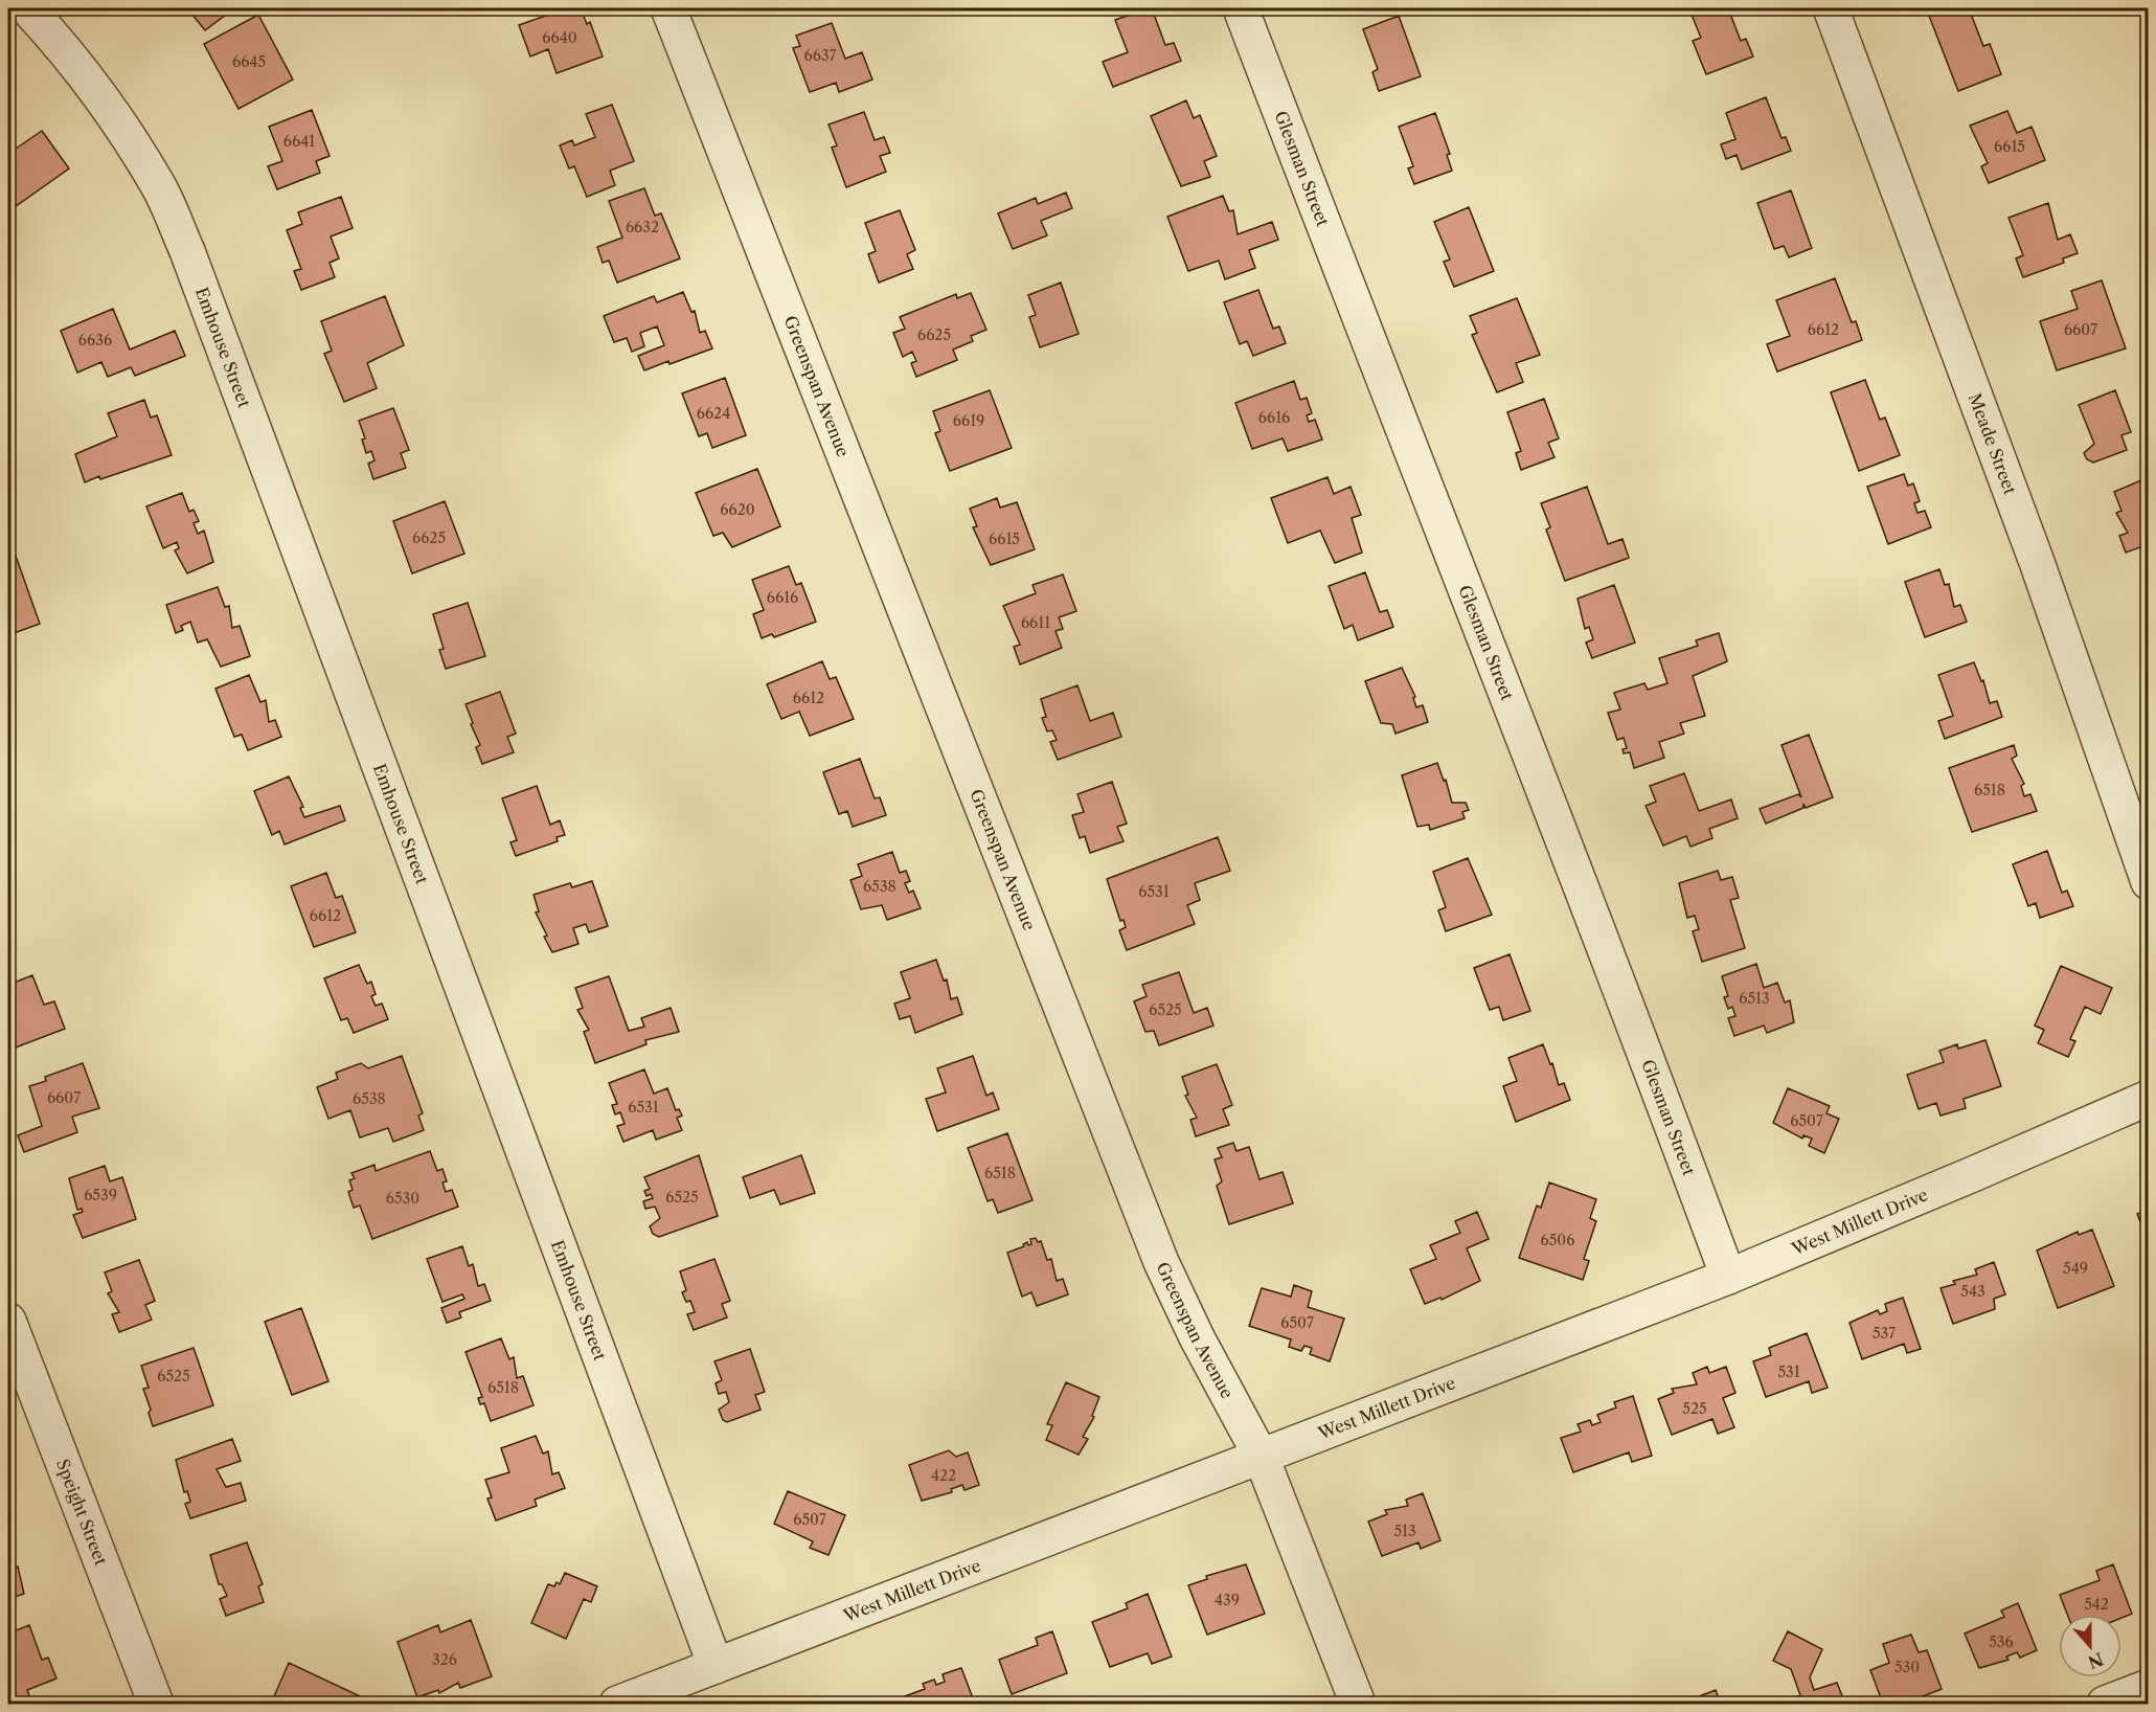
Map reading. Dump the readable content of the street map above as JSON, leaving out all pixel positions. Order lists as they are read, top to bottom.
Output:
{
  "streets": {
    "street": [
      "Glesman Street",
      "Emhouse Street",
      "Greenspan Avenue",
      "Meade Street",
      "West Millett Drive",
      "Speight Street"
    ]
  },
  "crossings": [
    ["Glesman Street", "West Millett Drive"],
    ["Emhouse Street", "West Millett Drive"],
    ["Greenspan Avenue", "West Millett Drive"]
  ],
  "house_numbers": [
    "6640",
    "6637",
    "6645",
    "6641",
    "6615",
    "6632",
    "6612",
    "6607",
    "6625",
    "6636",
    "6624",
    "6616",
    "6619",
    "6620",
    "6625",
    "6615",
    "6616",
    "6611",
    "6612",
    "6518",
    "6538",
    "6531",
    "6612",
    "6513",
    "6525",
    "6607",
    "6538",
    "6531",
    "6507",
    "6518",
    "6539",
    "6525",
    "6530",
    "6506",
    "549",
    "543",
    "6507",
    "537",
    "531",
    "6525",
    "6518",
    "525",
    "422",
    "6507",
    "513",
    "439",
    "542",
    "536",
    "326",
    "530"
  ],
  "north": "bottom"
}
